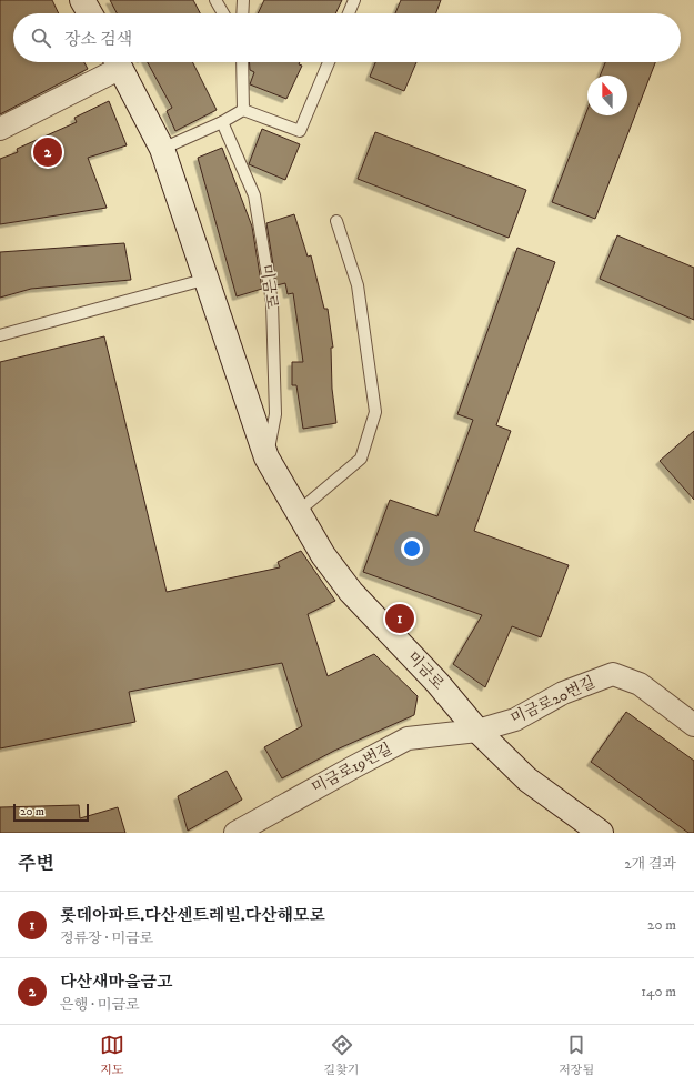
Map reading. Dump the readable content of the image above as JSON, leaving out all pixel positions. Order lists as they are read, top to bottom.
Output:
{
  "streets": {
    "street": ["미금로", "미금로20번길", "미금로19번길"]
  },
  "crossings": [
    ["미금로", "미금로20번길"],
    ["미금로", "미금로19번길"],
    ["미금로20번길", "미금로19번길"]
  ],
  "scale_bar": "20 m",
  "north": "top",
  "page": {
    "search": "장소 검색",
    "pins": ["2", "1"],
    "scale": "20 m",
    "heading": ["주변", "2개 결과"],
    "list": [
      {
        "mark": "1",
        "name": "롯데아파트.다산센트레빌.다산해모로",
        "note": "정류장 · 미금로",
        "value": "20 m"
      },
      {
        "mark": "2",
        "name": "다산새마을금고",
        "note": "은행 · 미금로",
        "value": "140 m"
      }
    ],
    "nav": ["지도", "길찾기", "저장됨"]
  }
}
